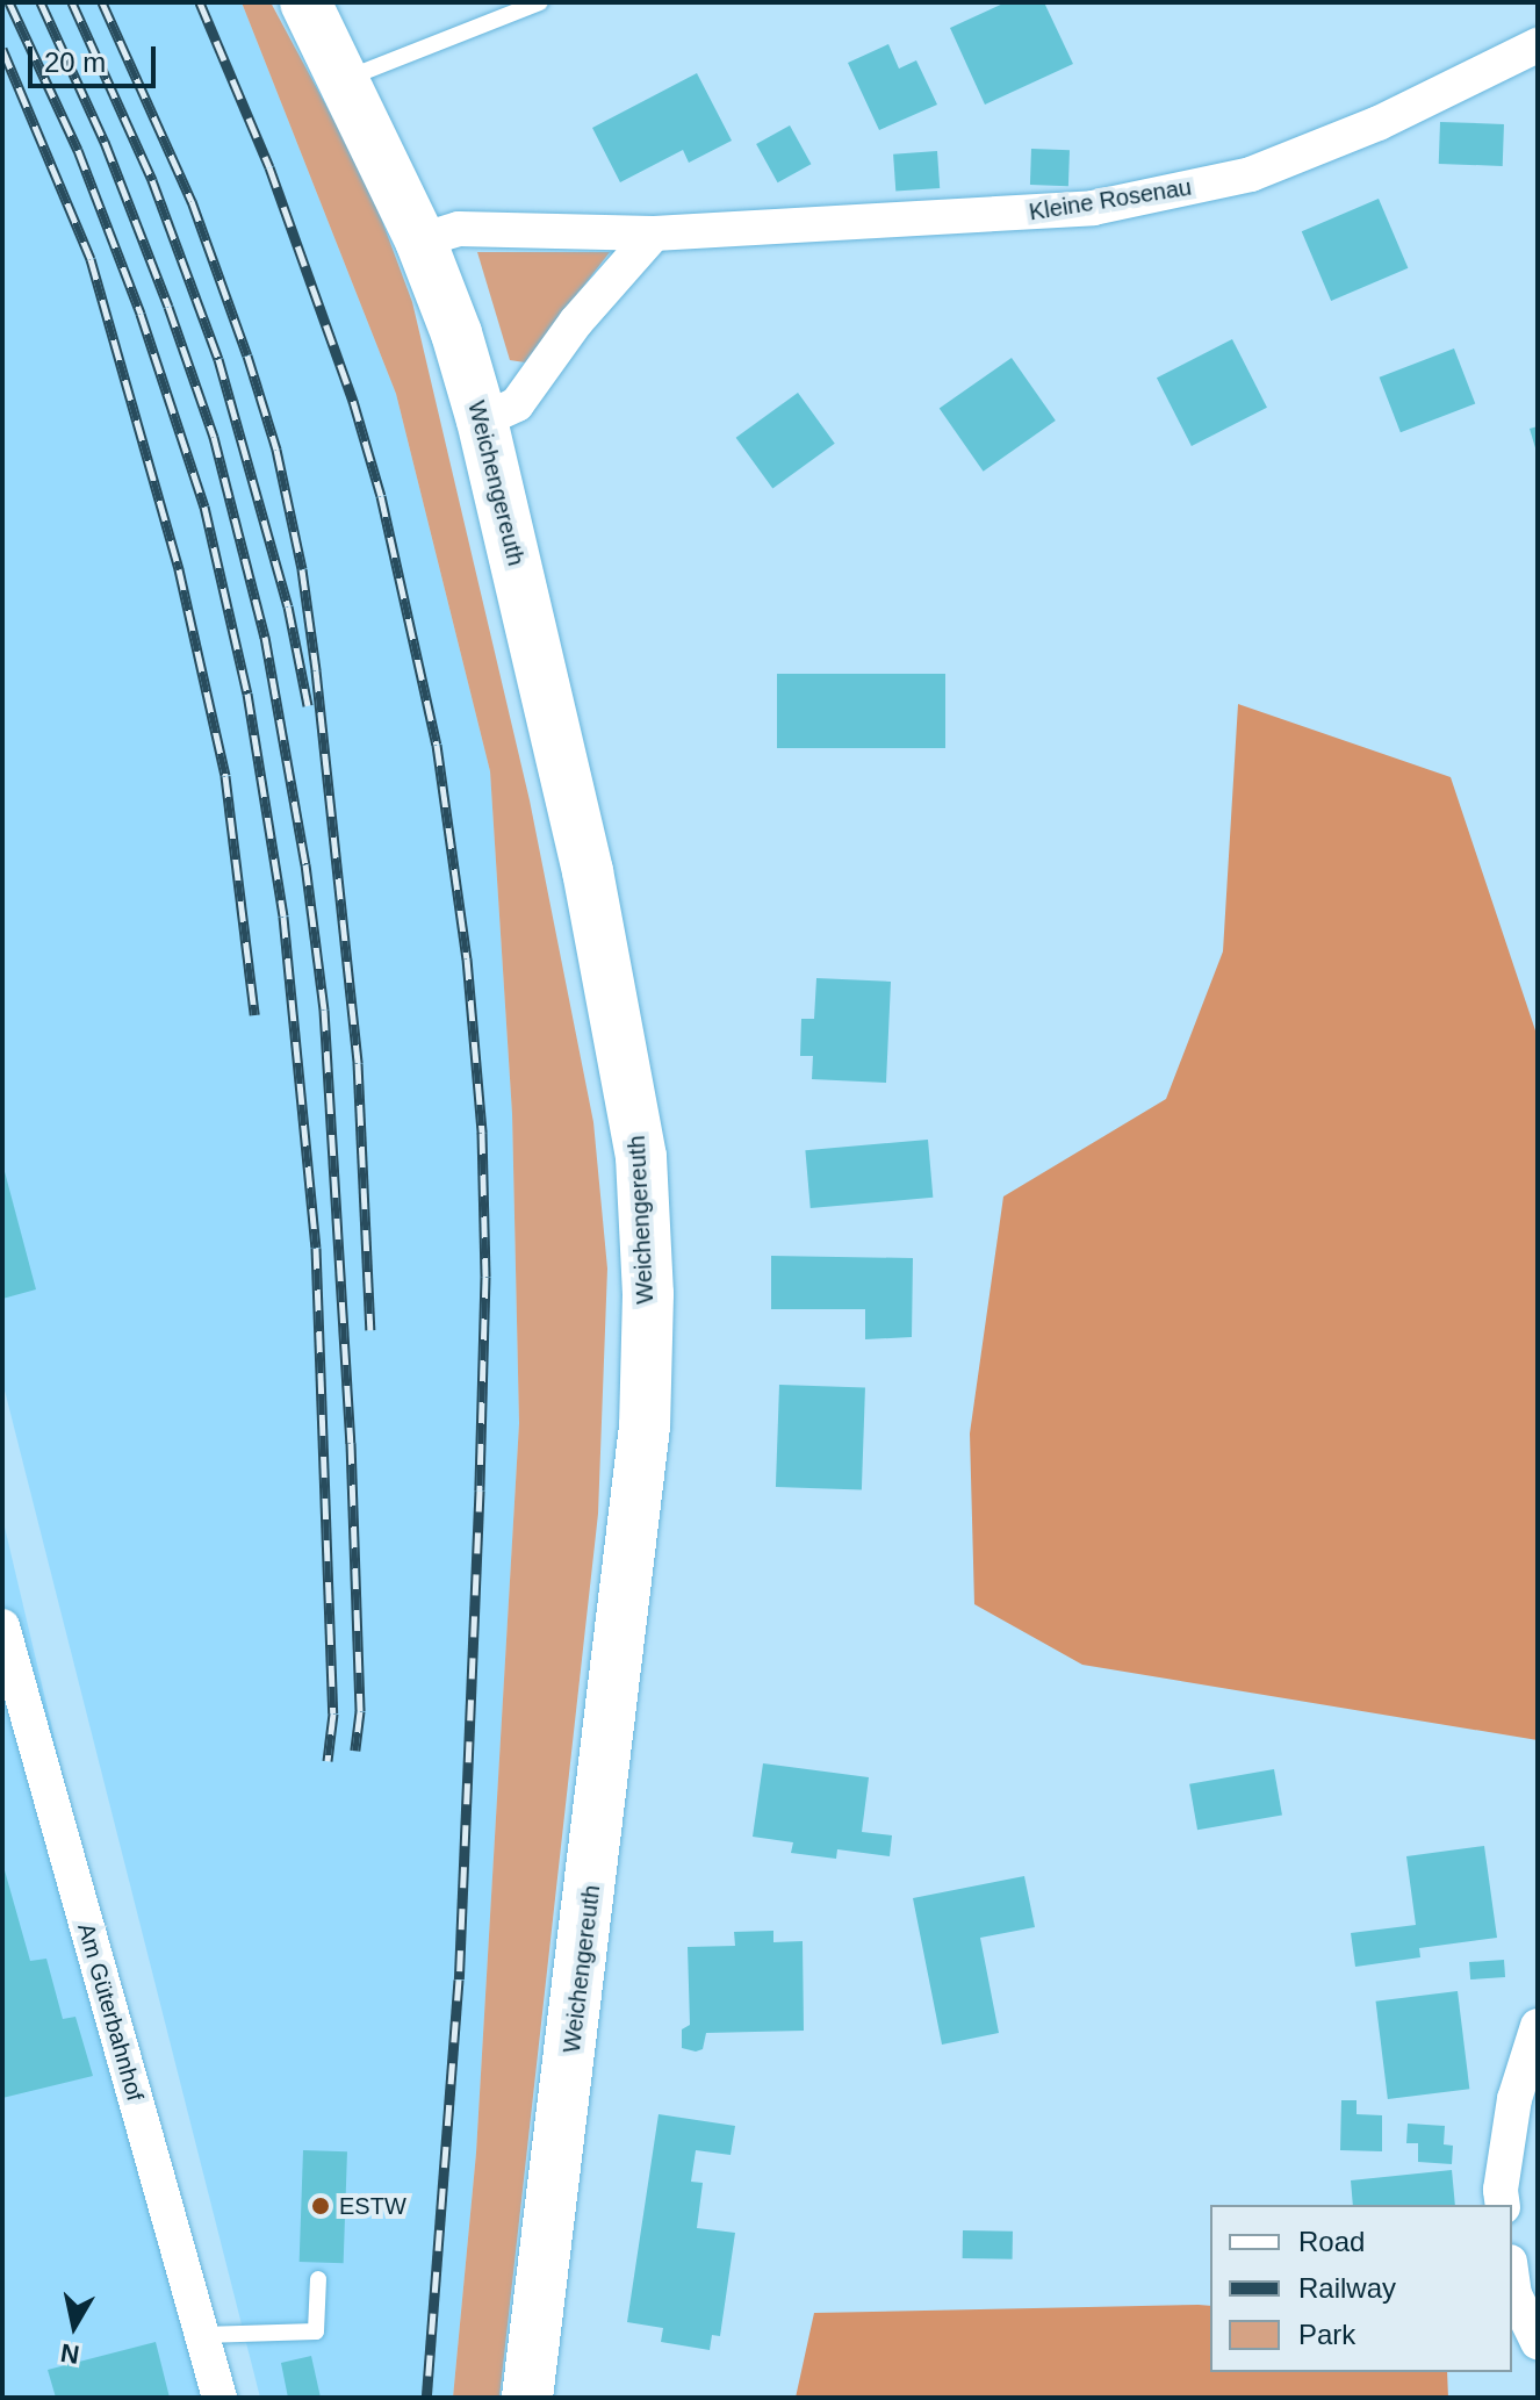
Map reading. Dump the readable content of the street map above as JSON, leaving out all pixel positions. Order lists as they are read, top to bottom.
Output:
{
  "streets": {
    "main road": ["Weichengereuth"],
    "street": ["Kleine Rosenau", "Am Güterbahnhof"]
  },
  "crossings": [
    ["Kleine Rosenau", "Weichengereuth"]
  ],
  "places": ["ESTW"],
  "legend": ["Road", "Railway", "Park"],
  "scale_bar": "20 m",
  "north": "bottom"
}
